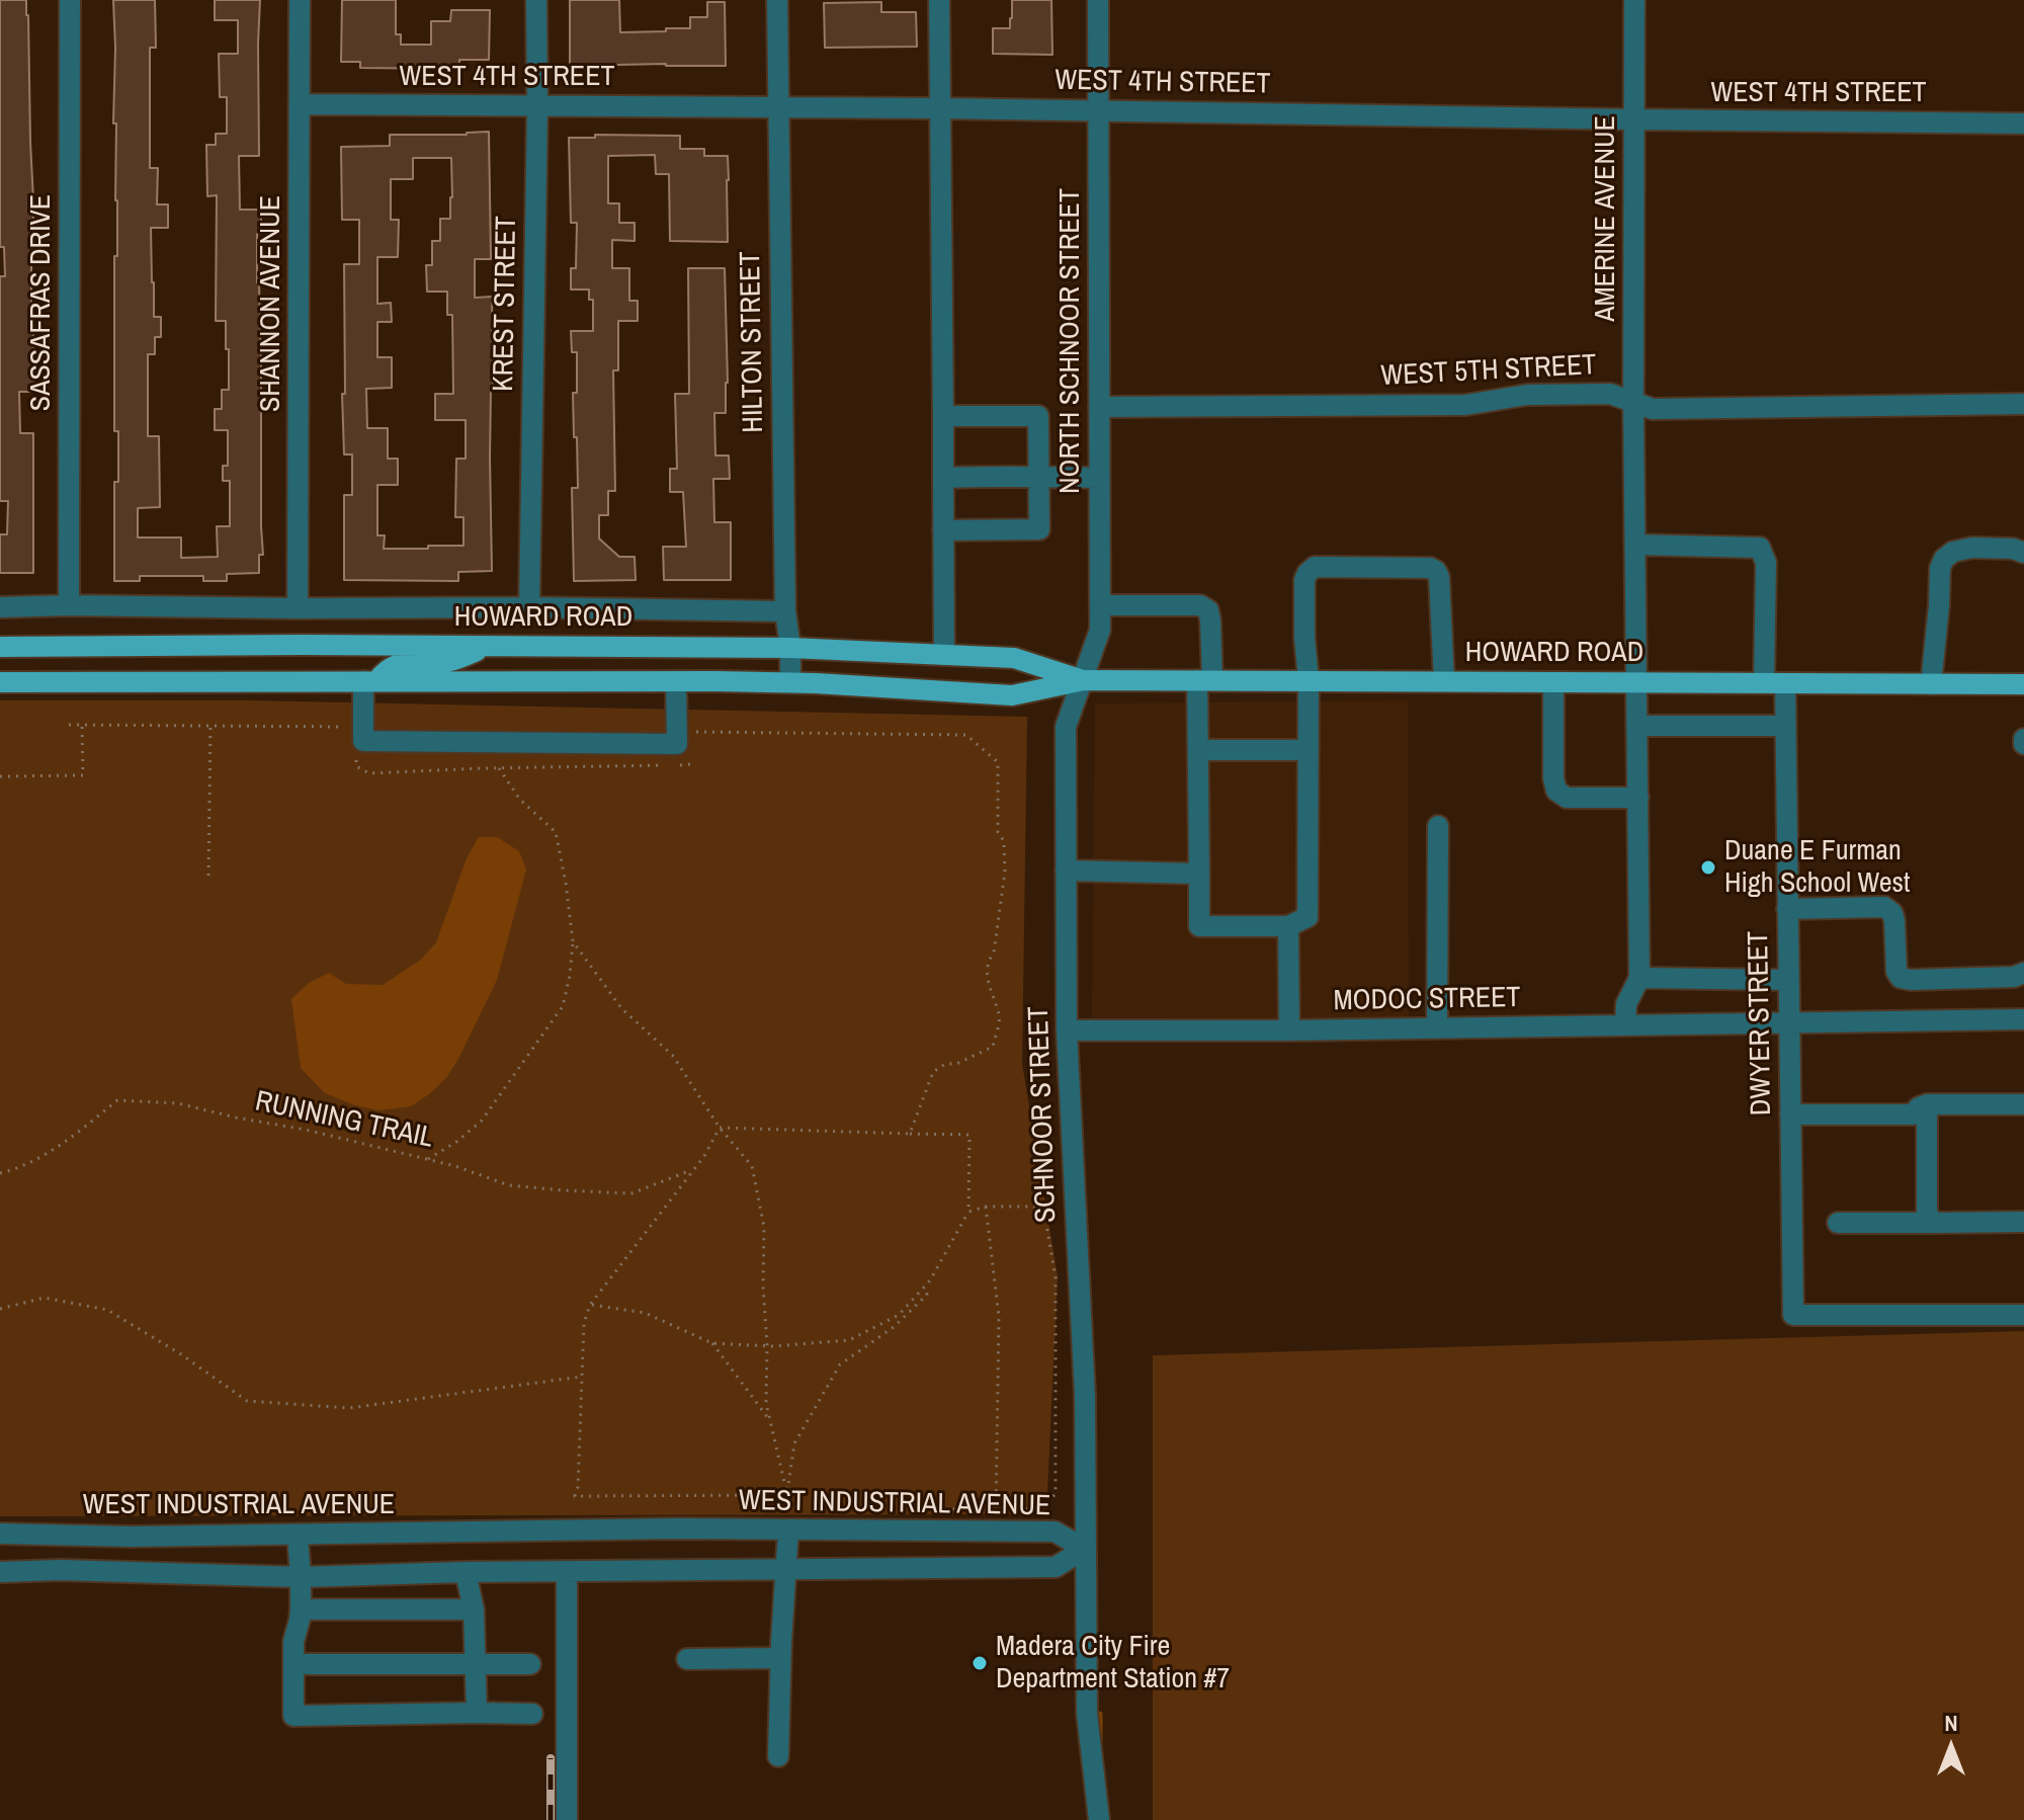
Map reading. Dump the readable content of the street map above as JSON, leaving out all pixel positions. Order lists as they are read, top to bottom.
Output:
{
  "streets": {
    "main road": ["HOWARD ROAD"],
    "street": [
      "WEST 4TH STREET",
      "AMERINE AVENUE",
      "SASSAFRAS DRIVE",
      "SHANNON AVENUE",
      "KREST STREET",
      "NORTH SCHNOOR STREET",
      "HILTON STREET",
      "WEST 5TH STREET",
      "MODOC STREET",
      "DWYER STREET",
      "SCHNOOR STREET",
      "WEST INDUSTRIAL AVENUE"
    ],
    "path": ["RUNNING TRAIL"]
  },
  "crossings": [
    ["WEST 4TH STREET", "AMERINE AVENUE"],
    ["WEST 4TH STREET", "SHANNON AVENUE"],
    ["WEST 4TH STREET", "KREST STREET"],
    ["WEST 4TH STREET", "NORTH SCHNOOR STREET"],
    ["WEST 4TH STREET", "HILTON STREET"],
    ["AMERINE AVENUE", "WEST 5TH STREET"],
    ["AMERINE AVENUE", "HOWARD ROAD"],
    ["AMERINE AVENUE", "DWYER STREET"],
    ["NORTH SCHNOOR STREET", "WEST 5TH STREET"],
    ["NORTH SCHNOOR STREET", "HOWARD ROAD"],
    ["NORTH SCHNOOR STREET", "SCHNOOR STREET"],
    ["HILTON STREET", "HOWARD ROAD"],
    ["HOWARD ROAD", "DWYER STREET"],
    ["HOWARD ROAD", "SCHNOOR STREET"],
    ["MODOC STREET", "DWYER STREET"],
    ["MODOC STREET", "SCHNOOR STREET"],
    ["SCHNOOR STREET", "WEST INDUSTRIAL AVENUE"]
  ],
  "places": ["Duane E Furman High School West", "Madera City Fire Department Station #7"],
  "north": "top"
}
